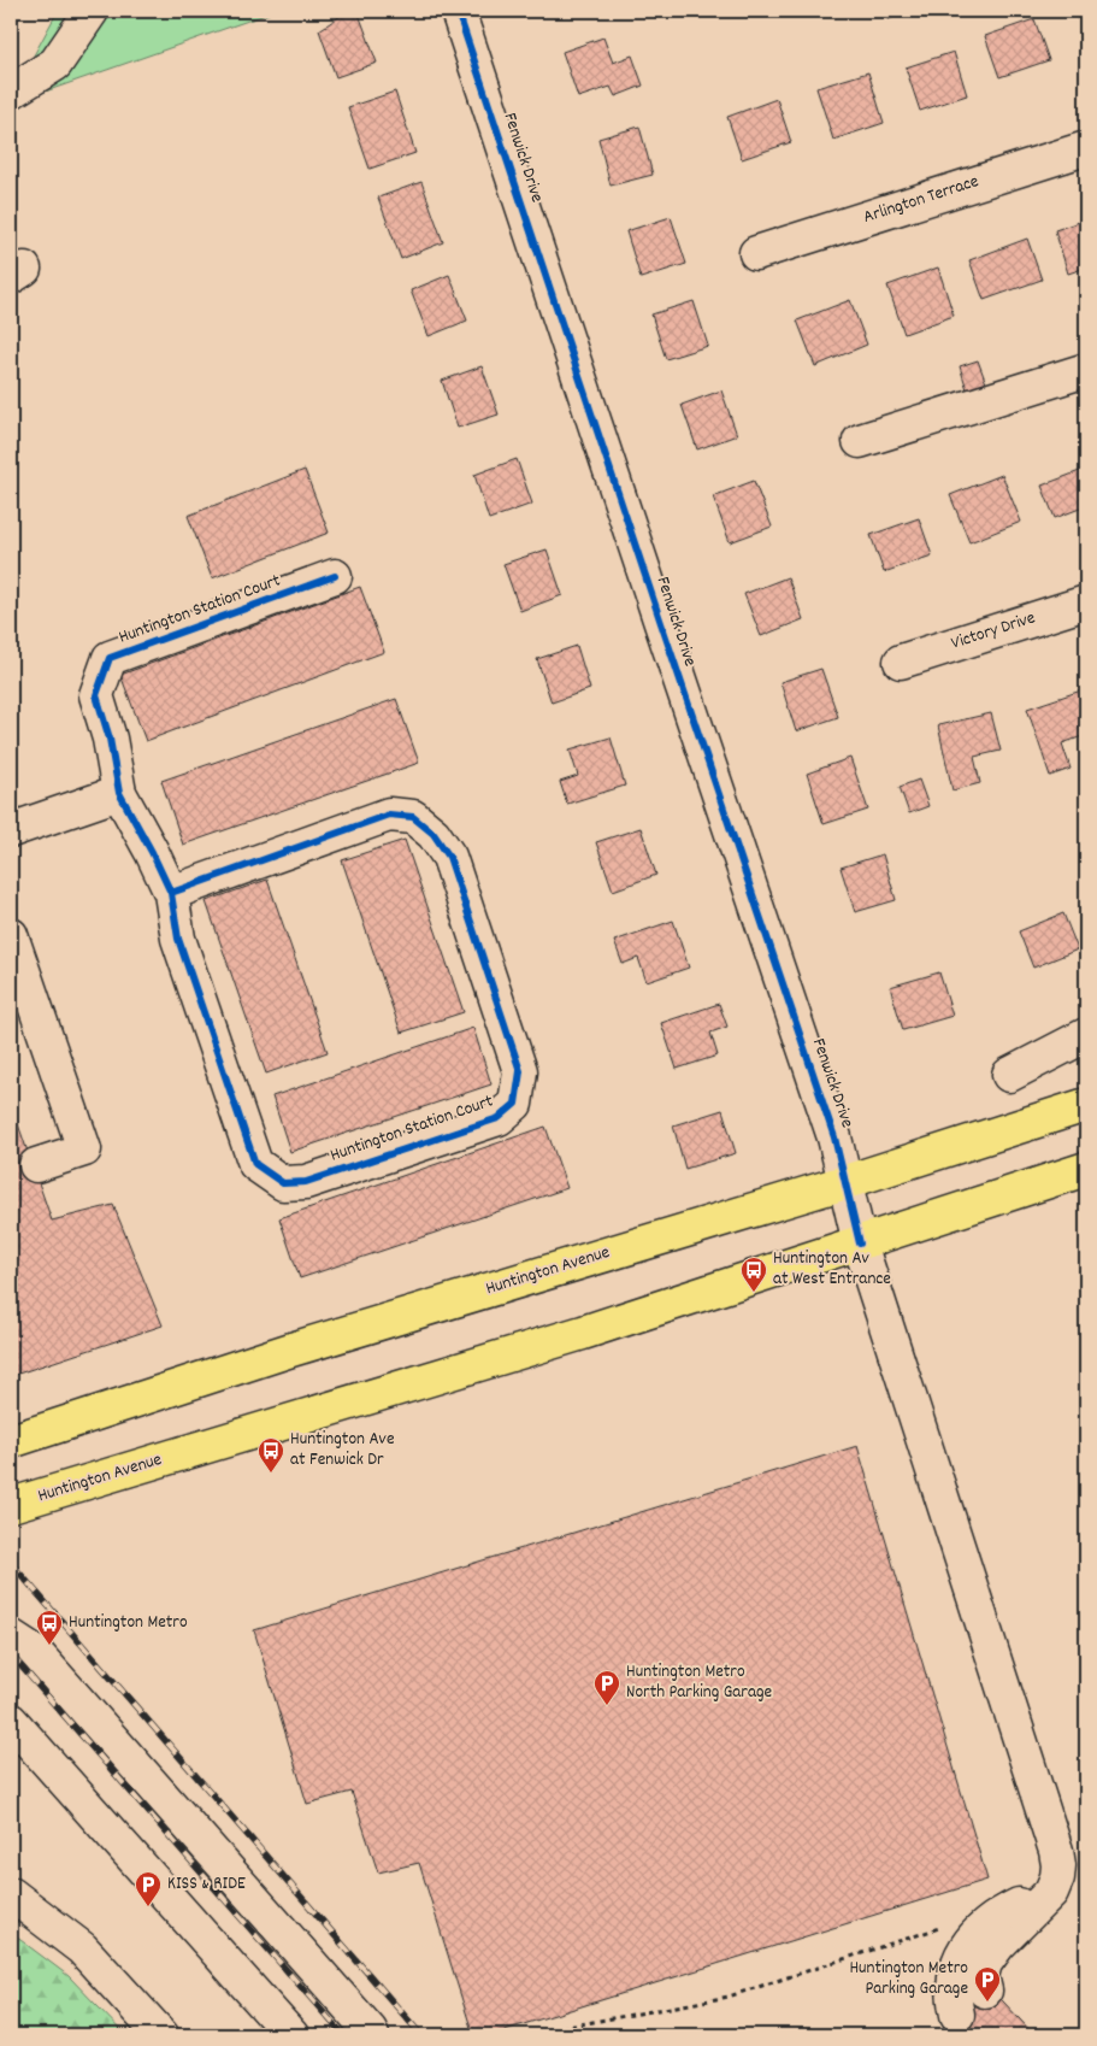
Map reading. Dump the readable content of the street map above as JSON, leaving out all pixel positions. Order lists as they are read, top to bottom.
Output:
{
  "streets": {
    "main road": ["Huntington Avenue"],
    "street": [
      "Fenwick Drive",
      "Arlington Terrace",
      "Huntington Station Court",
      "Victory Drive"
    ]
  },
  "crossings": [
    ["Fenwick Drive", "Huntington Avenue"]
  ],
  "places": {
    "bus stop": ["Huntington Av at West Entrance", "Huntington Ave at Fenwick Dr", "Huntington Metro"],
    "parking": ["Huntington Metro North Parking Garage", "KISS & RIDE", "Huntington Metro Parking Garage"]
  }
}
